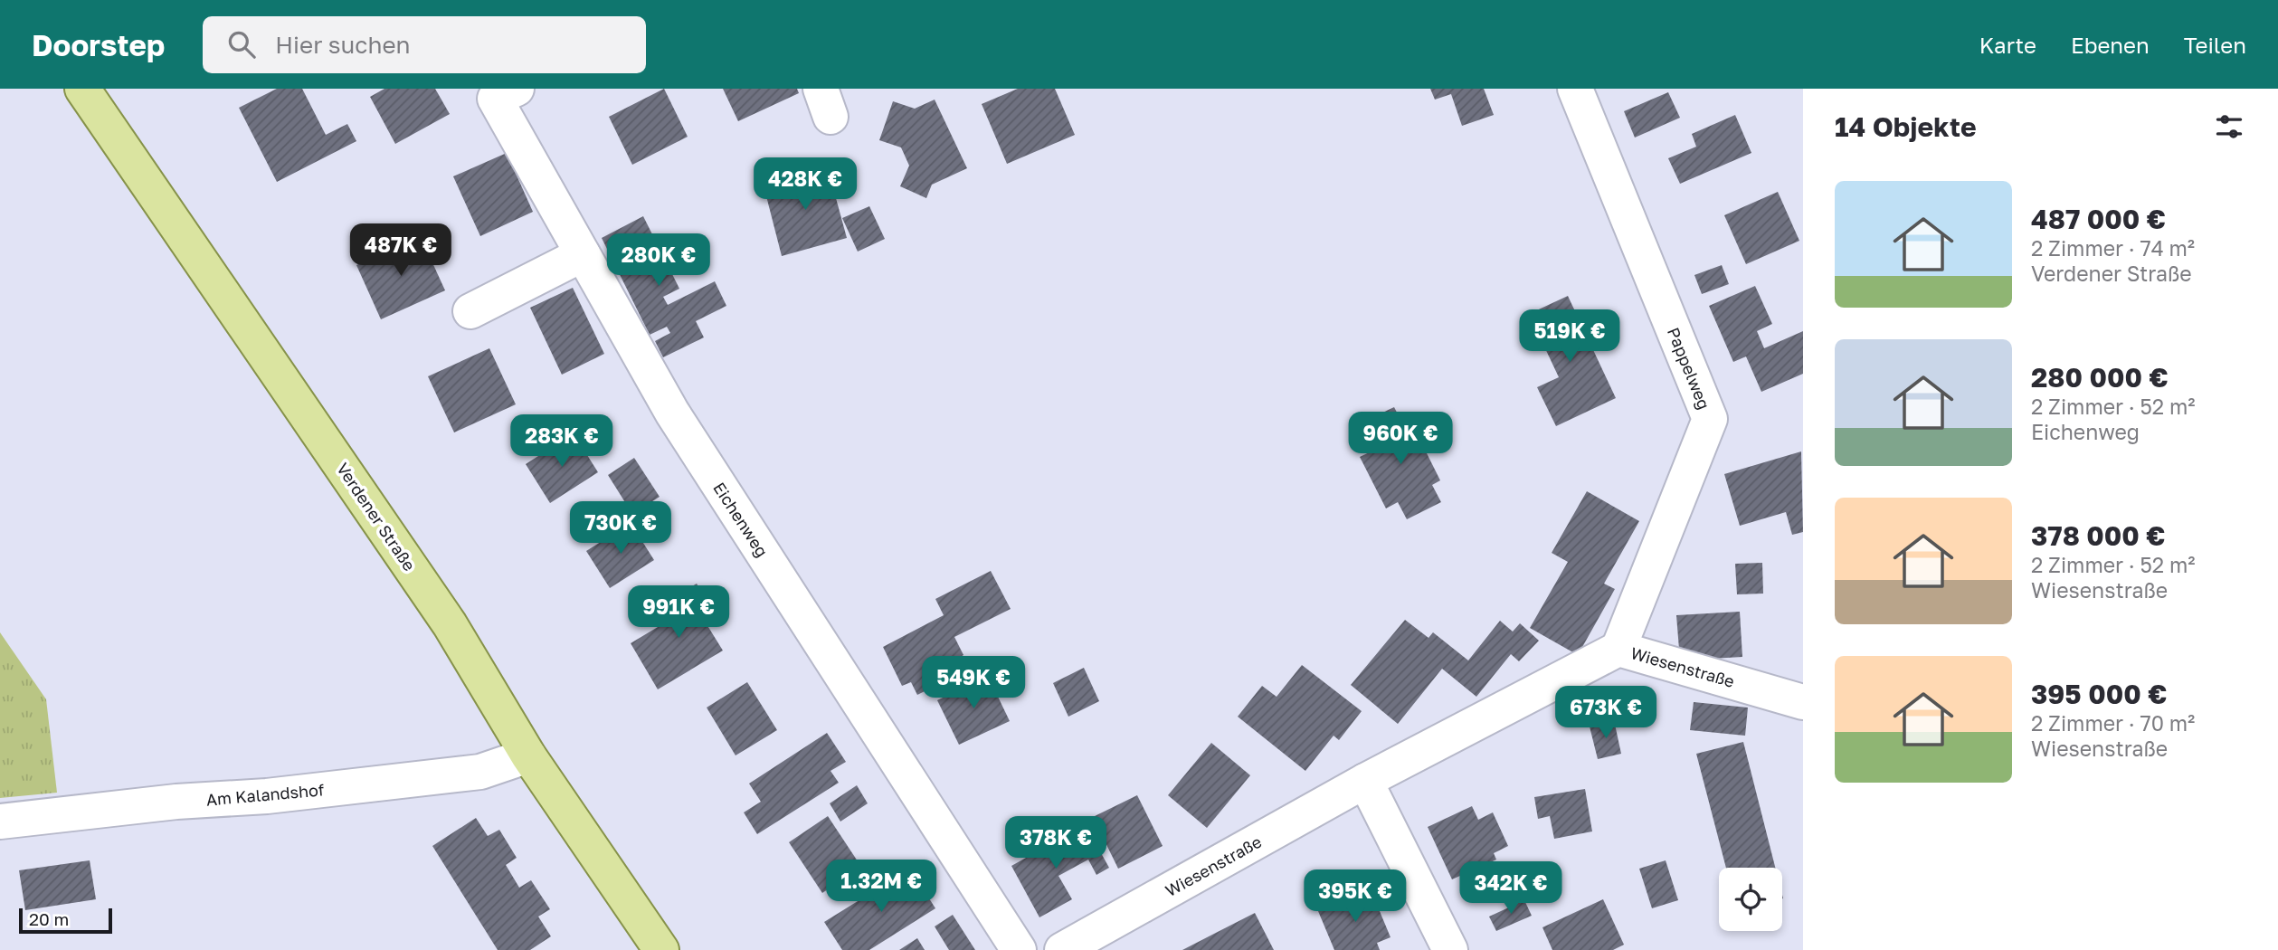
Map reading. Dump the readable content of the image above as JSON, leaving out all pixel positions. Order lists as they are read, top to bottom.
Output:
{
  "streets": {
    "main road": ["Verdener Straße"],
    "street": [
      "Pappelweg",
      "Eichenweg",
      "Wiesenstraße",
      "Am Kalandshof"
    ]
  },
  "crossings": [
    ["Pappelweg", "Wiesenstraße"],
    ["Verdener Straße", "Am Kalandshof"]
  ],
  "scale_bar": "20 m",
  "page": {
    "header": "Doorstep",
    "search": "Hier suchen",
    "nav": ["Karte", "Ebenen", "Teilen"],
    "heading": "14 Objekte",
    "price": [
      "428K €",
      "487K €",
      "280K €",
      "519K €",
      "960K €",
      "283K €",
      "730K €",
      "991K €",
      "549K €",
      "673K €",
      "378K €",
      "1.32M €",
      "342K €",
      "395K €"
    ],
    "list": [
      {
        "name": "487 000 €",
        "note": "2 Zimmer · 74 m² · Verdener Straße"
      },
      {
        "name": "280 000 €",
        "note": "2 Zimmer · 52 m² · Eichenweg"
      },
      {
        "name": "378 000 €",
        "note": "2 Zimmer · 52 m² · Wiesenstraße"
      },
      {
        "name": "395 000 €",
        "note": "2 Zimmer · 70 m² · Wiesenstraße"
      }
    ],
    "scale": "20 m"
  }
}
